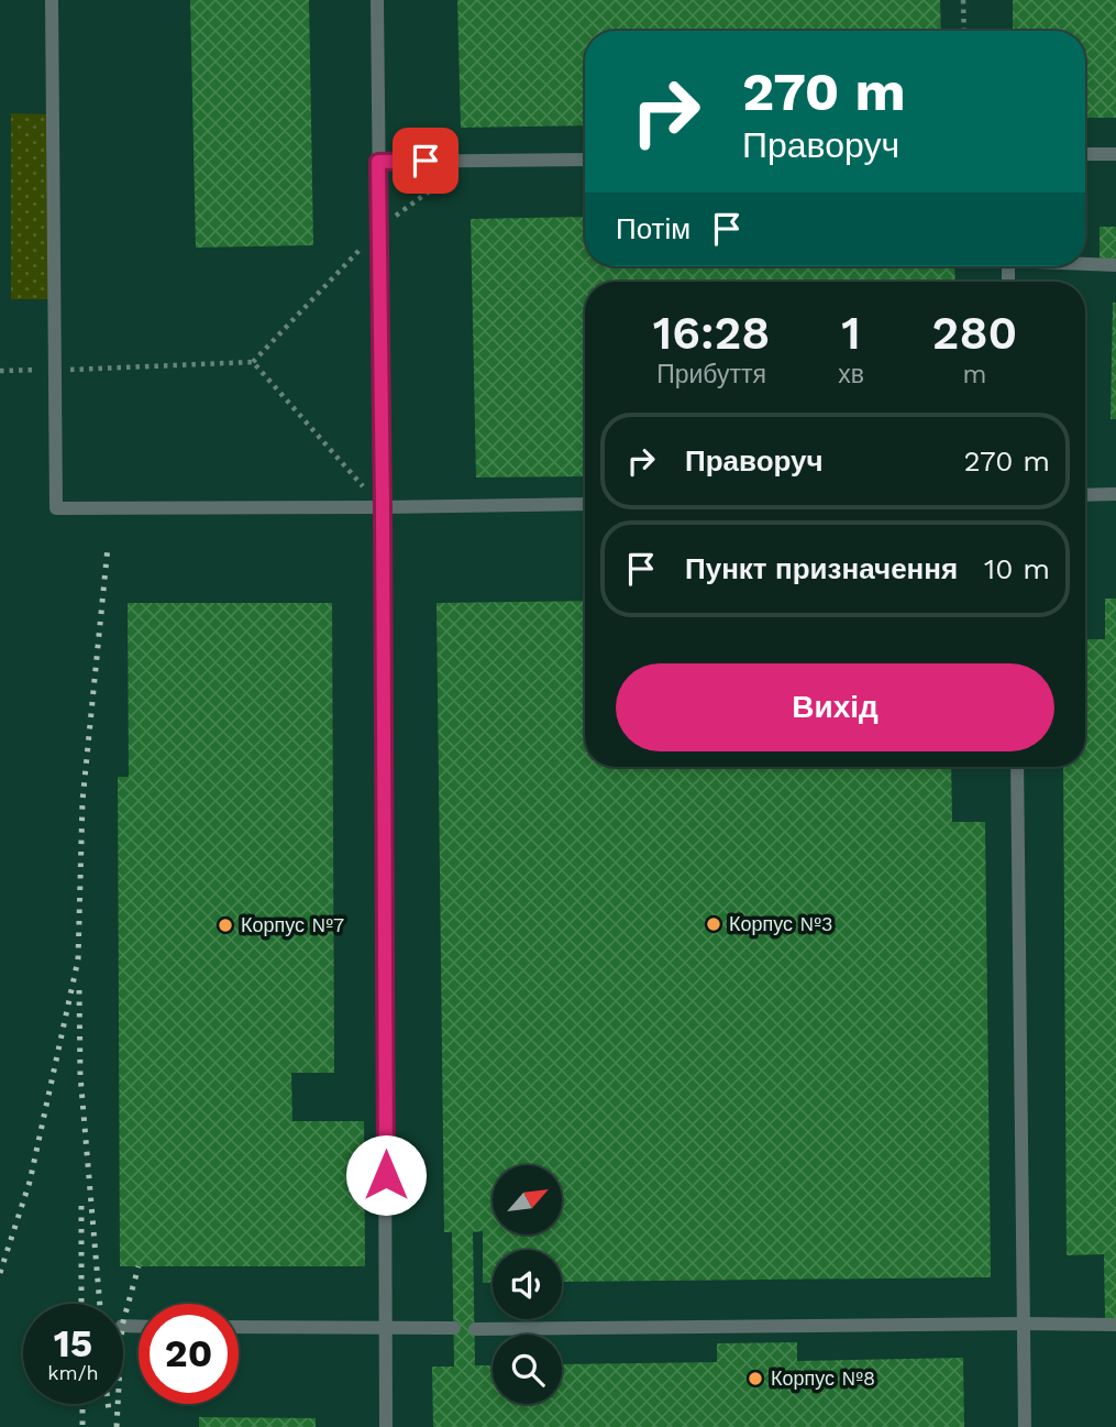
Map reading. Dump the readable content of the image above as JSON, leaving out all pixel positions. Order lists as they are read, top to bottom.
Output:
{
  "places": ["Корпус №3", "Корпус №7", "Корпус №8"],
  "north": "top right",
  "page": {
    "turn": ["270 m", "Праворуч"],
    "then": "Потім",
    "eta": [
      "16:28",
      "Прибуття",
      "1",
      "хв",
      "280",
      "m"
    ],
    "list": [
      {
        "name": "Праворуч",
        "value": "270 m"
      },
      {
        "name": "Пункт призначення",
        "value": "10 m"
      }
    ],
    "buttons": "Вихід",
    "speed": "15 km/h",
    "limit": "20"
  }
}
